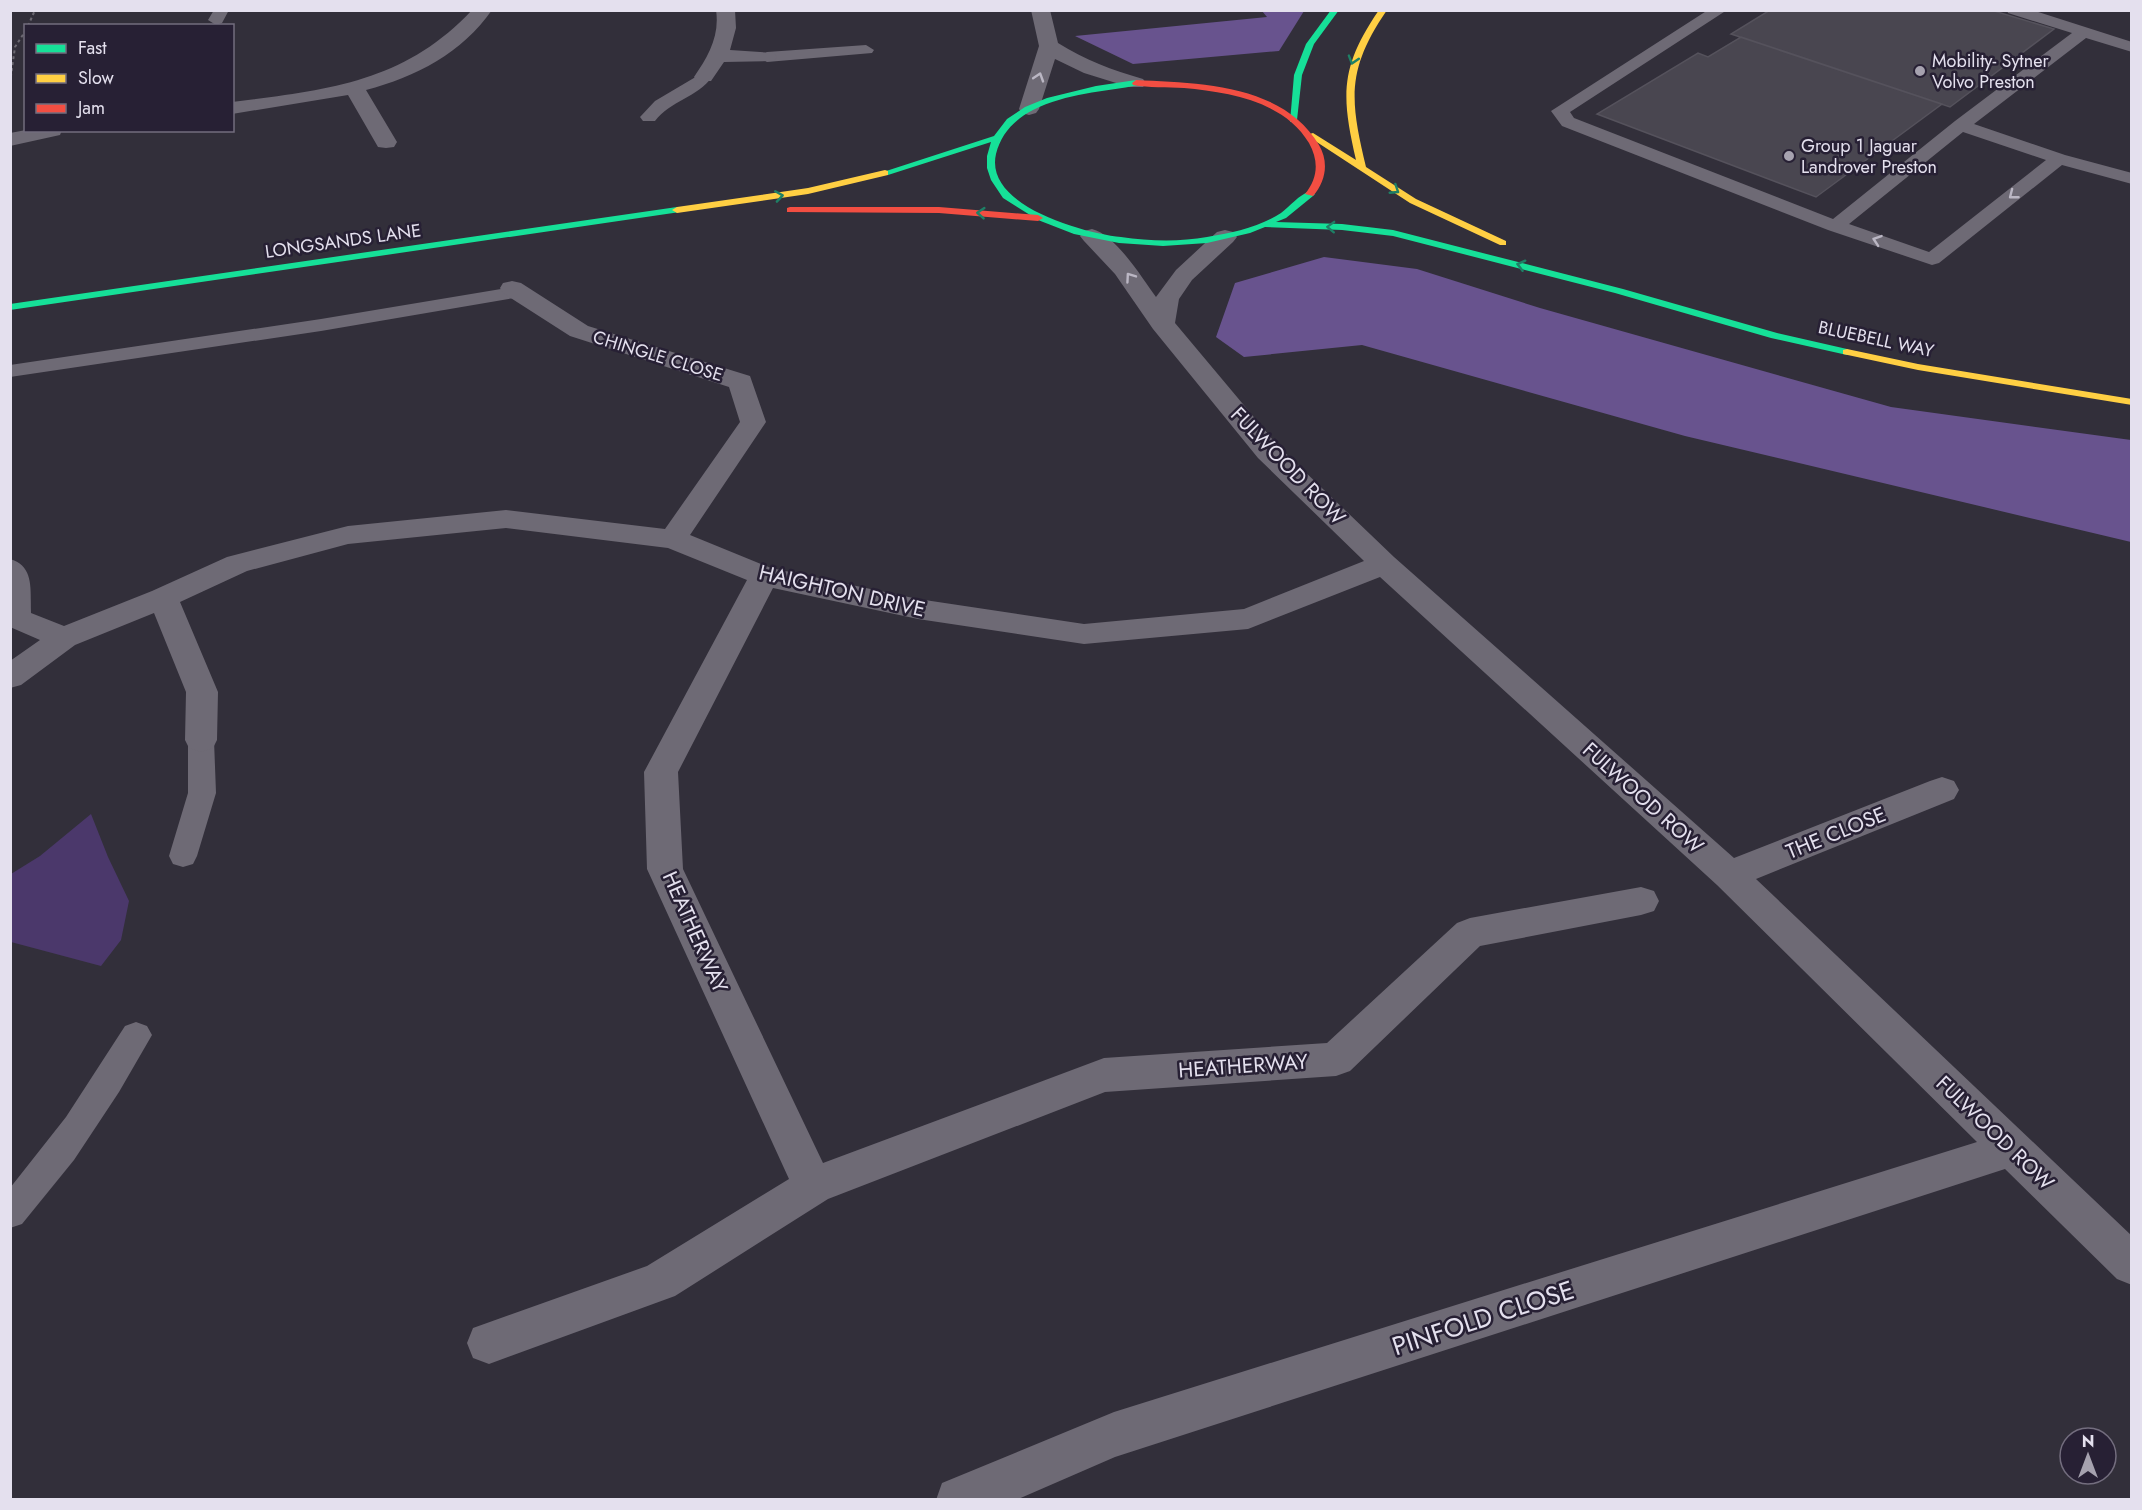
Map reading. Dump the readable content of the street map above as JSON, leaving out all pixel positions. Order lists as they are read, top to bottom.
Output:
{
  "streets": {
    "main road": ["LONGSANDS LANE", "BLUEBELL WAY"],
    "street": [
      "CHINGLE CLOSE",
      "FULWOOD ROW",
      "HAIGHTON DRIVE",
      "THE CLOSE",
      "HEATHERWAY",
      "PINFOLD CLOSE"
    ]
  },
  "crossings": [
    ["CHINGLE CLOSE", "HAIGHTON DRIVE"],
    ["FULWOOD ROW", "HAIGHTON DRIVE"],
    ["FULWOOD ROW", "THE CLOSE"],
    ["FULWOOD ROW", "PINFOLD CLOSE"],
    ["HAIGHTON DRIVE", "HEATHERWAY"]
  ],
  "places": ["Mobility- Sytner Volvo Preston", "Group 1 Jaguar Landrover Preston"],
  "legend": ["Fast", "Slow", "Jam"],
  "north": "top"
}
